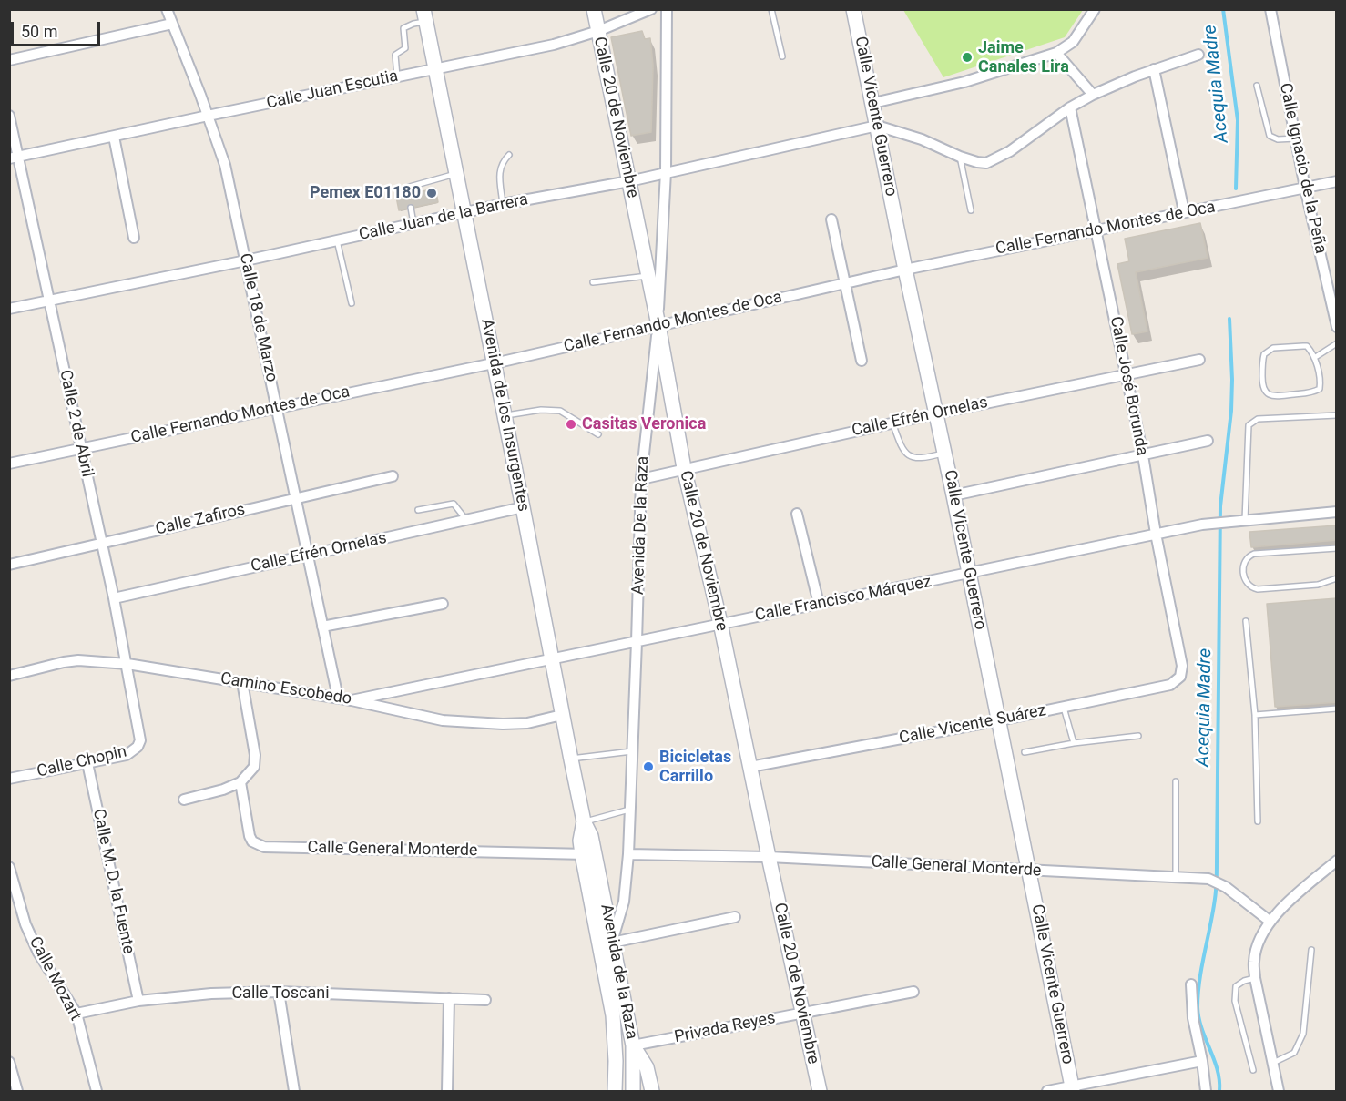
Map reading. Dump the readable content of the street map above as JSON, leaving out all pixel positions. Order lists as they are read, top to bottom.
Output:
{
  "streets": {
    "main road": [
      "Calle Vicente Guerrero",
      "Calle 20 de Noviembre",
      "Avenida de los Insurgentes",
      "Avenida de la Raza"
    ],
    "street": [
      "Calle Juan Escutia",
      "Calle Ignacio de la Peña",
      "Calle Juan de la Barrera",
      "Calle Fernando Montes de Oca",
      "Calle 18 de Marzo",
      "Calle José Borunda",
      "Calle Efrén Ornelas",
      "Calle 2 de Abril",
      "Calle Zafiros",
      "Avenida De la Raza",
      "Calle Francisco Márquez",
      "Camino Escobedo",
      "Calle Vicente Suárez",
      "Calle Chopin",
      "Calle General Monterde",
      "Calle M. D. la Fuente",
      "Calle Mozart",
      "Calle Toscani",
      "Privada Reyes"
    ]
  },
  "crossings": [
    ["Calle Juan Escutia", "Calle 20 de Noviembre"],
    ["Calle Juan Escutia", "Calle 18 de Marzo"],
    ["Calle Juan Escutia", "Avenida de los Insurgentes"],
    ["Calle Juan Escutia", "Calle 2 de Abril"],
    ["Calle Vicente Guerrero", "Calle Juan de la Barrera"],
    ["Calle Vicente Guerrero", "Calle Fernando Montes de Oca"],
    ["Calle Vicente Guerrero", "Calle Efrén Ornelas"],
    ["Calle Vicente Guerrero", "Calle Francisco Márquez"],
    ["Calle Vicente Guerrero", "Calle Vicente Suárez"],
    ["Calle Vicente Guerrero", "Calle General Monterde"],
    ["Calle 20 de Noviembre", "Calle Juan de la Barrera"],
    ["Calle 20 de Noviembre", "Calle Fernando Montes de Oca"],
    ["Calle 20 de Noviembre", "Calle Efrén Ornelas"],
    ["Calle 20 de Noviembre", "Avenida De la Raza"],
    ["Calle 20 de Noviembre", "Calle Francisco Márquez"],
    ["Calle 20 de Noviembre", "Calle Vicente Suárez"],
    ["Calle 20 de Noviembre", "Calle General Monterde"],
    ["Calle 20 de Noviembre", "Privada Reyes"],
    ["Calle Ignacio de la Peña", "Calle Fernando Montes de Oca"],
    ["Calle Juan de la Barrera", "Calle 18 de Marzo"],
    ["Calle Juan de la Barrera", "Avenida de los Insurgentes"],
    ["Calle Juan de la Barrera", "Calle 2 de Abril"],
    ["Calle Fernando Montes de Oca", "Calle 18 de Marzo"],
    ["Calle Fernando Montes de Oca", "Calle José Borunda"],
    ["Calle Fernando Montes de Oca", "Avenida de los Insurgentes"],
    ["Calle Fernando Montes de Oca", "Calle 2 de Abril"],
    ["Calle Fernando Montes de Oca", "Avenida De la Raza"],
    ["Calle 18 de Marzo", "Calle Efrén Ornelas"],
    ["Calle 18 de Marzo", "Calle Zafiros"],
    ["Calle 18 de Marzo", "Camino Escobedo"],
    ["Calle José Borunda", "Calle Efrén Ornelas"],
    ["Calle José Borunda", "Calle Francisco Márquez"],
    ["Calle José Borunda", "Calle Vicente Suárez"],
    ["Avenida de los Insurgentes", "Calle Efrén Ornelas"],
    ["Avenida de los Insurgentes", "Calle Francisco Márquez"],
    ["Avenida de los Insurgentes", "Camino Escobedo"],
    ["Avenida de los Insurgentes", "Calle General Monterde"],
    ["Avenida de los Insurgentes", "Avenida de la Raza"],
    ["Calle Efrén Ornelas", "Calle 2 de Abril"],
    ["Calle Efrén Ornelas", "Avenida De la Raza"],
    ["Calle 2 de Abril", "Calle Zafiros"],
    ["Calle 2 de Abril", "Camino Escobedo"],
    ["Calle 2 de Abril", "Calle Chopin"],
    ["Avenida De la Raza", "Calle Francisco Márquez"],
    ["Avenida De la Raza", "Calle General Monterde"],
    ["Avenida De la Raza", "Avenida de la Raza"],
    ["Calle Francisco Márquez", "Camino Escobedo"],
    ["Calle Chopin", "Calle M. D. la Fuente"],
    ["Calle General Monterde", "Avenida de la Raza"],
    ["Calle M. D. la Fuente", "Calle Toscani"],
    ["Avenida de la Raza", "Privada Reyes"],
    ["Calle Mozart", "Calle Toscani"]
  ],
  "water": ["Acequia Madre"],
  "places": [
    "Jaime Canales Lira",
    "Pemex E01180",
    "Casitas Veronica",
    "Bicicletas Carrillo"
  ],
  "scale_bar": "50 m"
}
